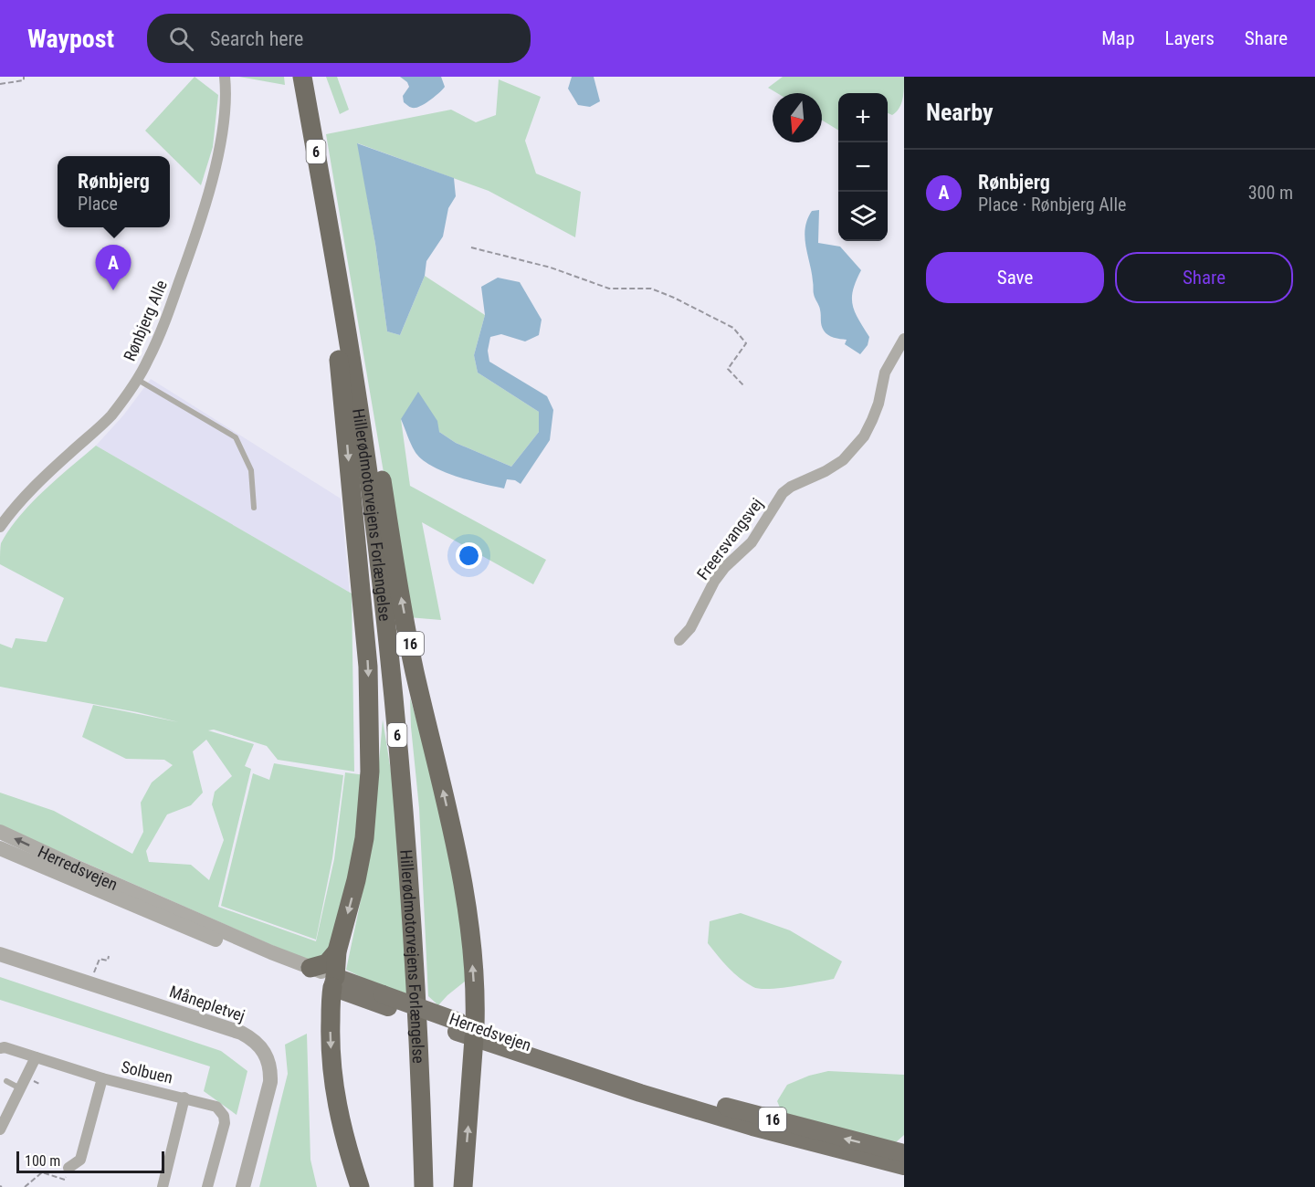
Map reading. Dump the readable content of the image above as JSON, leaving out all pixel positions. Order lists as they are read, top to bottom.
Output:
{
  "streets": {
    "highway": ["6", "Hillerødmotorvejens Forlængelse", "16"],
    "main road": ["Herredsvejen"],
    "street": [
      "Rønbjerg Alle",
      "Freersvangsvej",
      "Månepletvej",
      "Solbuen"
    ]
  },
  "crossings": [
    ["Hillerødmotorvejens Forlængelse", "16"],
    ["16", "Herredsvejen"]
  ],
  "scale_bar": "100 m",
  "north": "bottom",
  "page": {
    "header": "Waypost",
    "search": "Search here",
    "nav": ["Map", "Layers", "Share"],
    "heading": "Nearby",
    "map_buttons": ["+", "−"],
    "list": [
      {
        "mark": "A",
        "name": "Rønbjerg",
        "note": "Place · Rønbjerg Alle",
        "value": "300 m"
      }
    ],
    "popup": ["Rønbjerg", "Place"],
    "buttons": ["Save", "Share"],
    "pins": "A",
    "scale": "100 m"
  }
}
